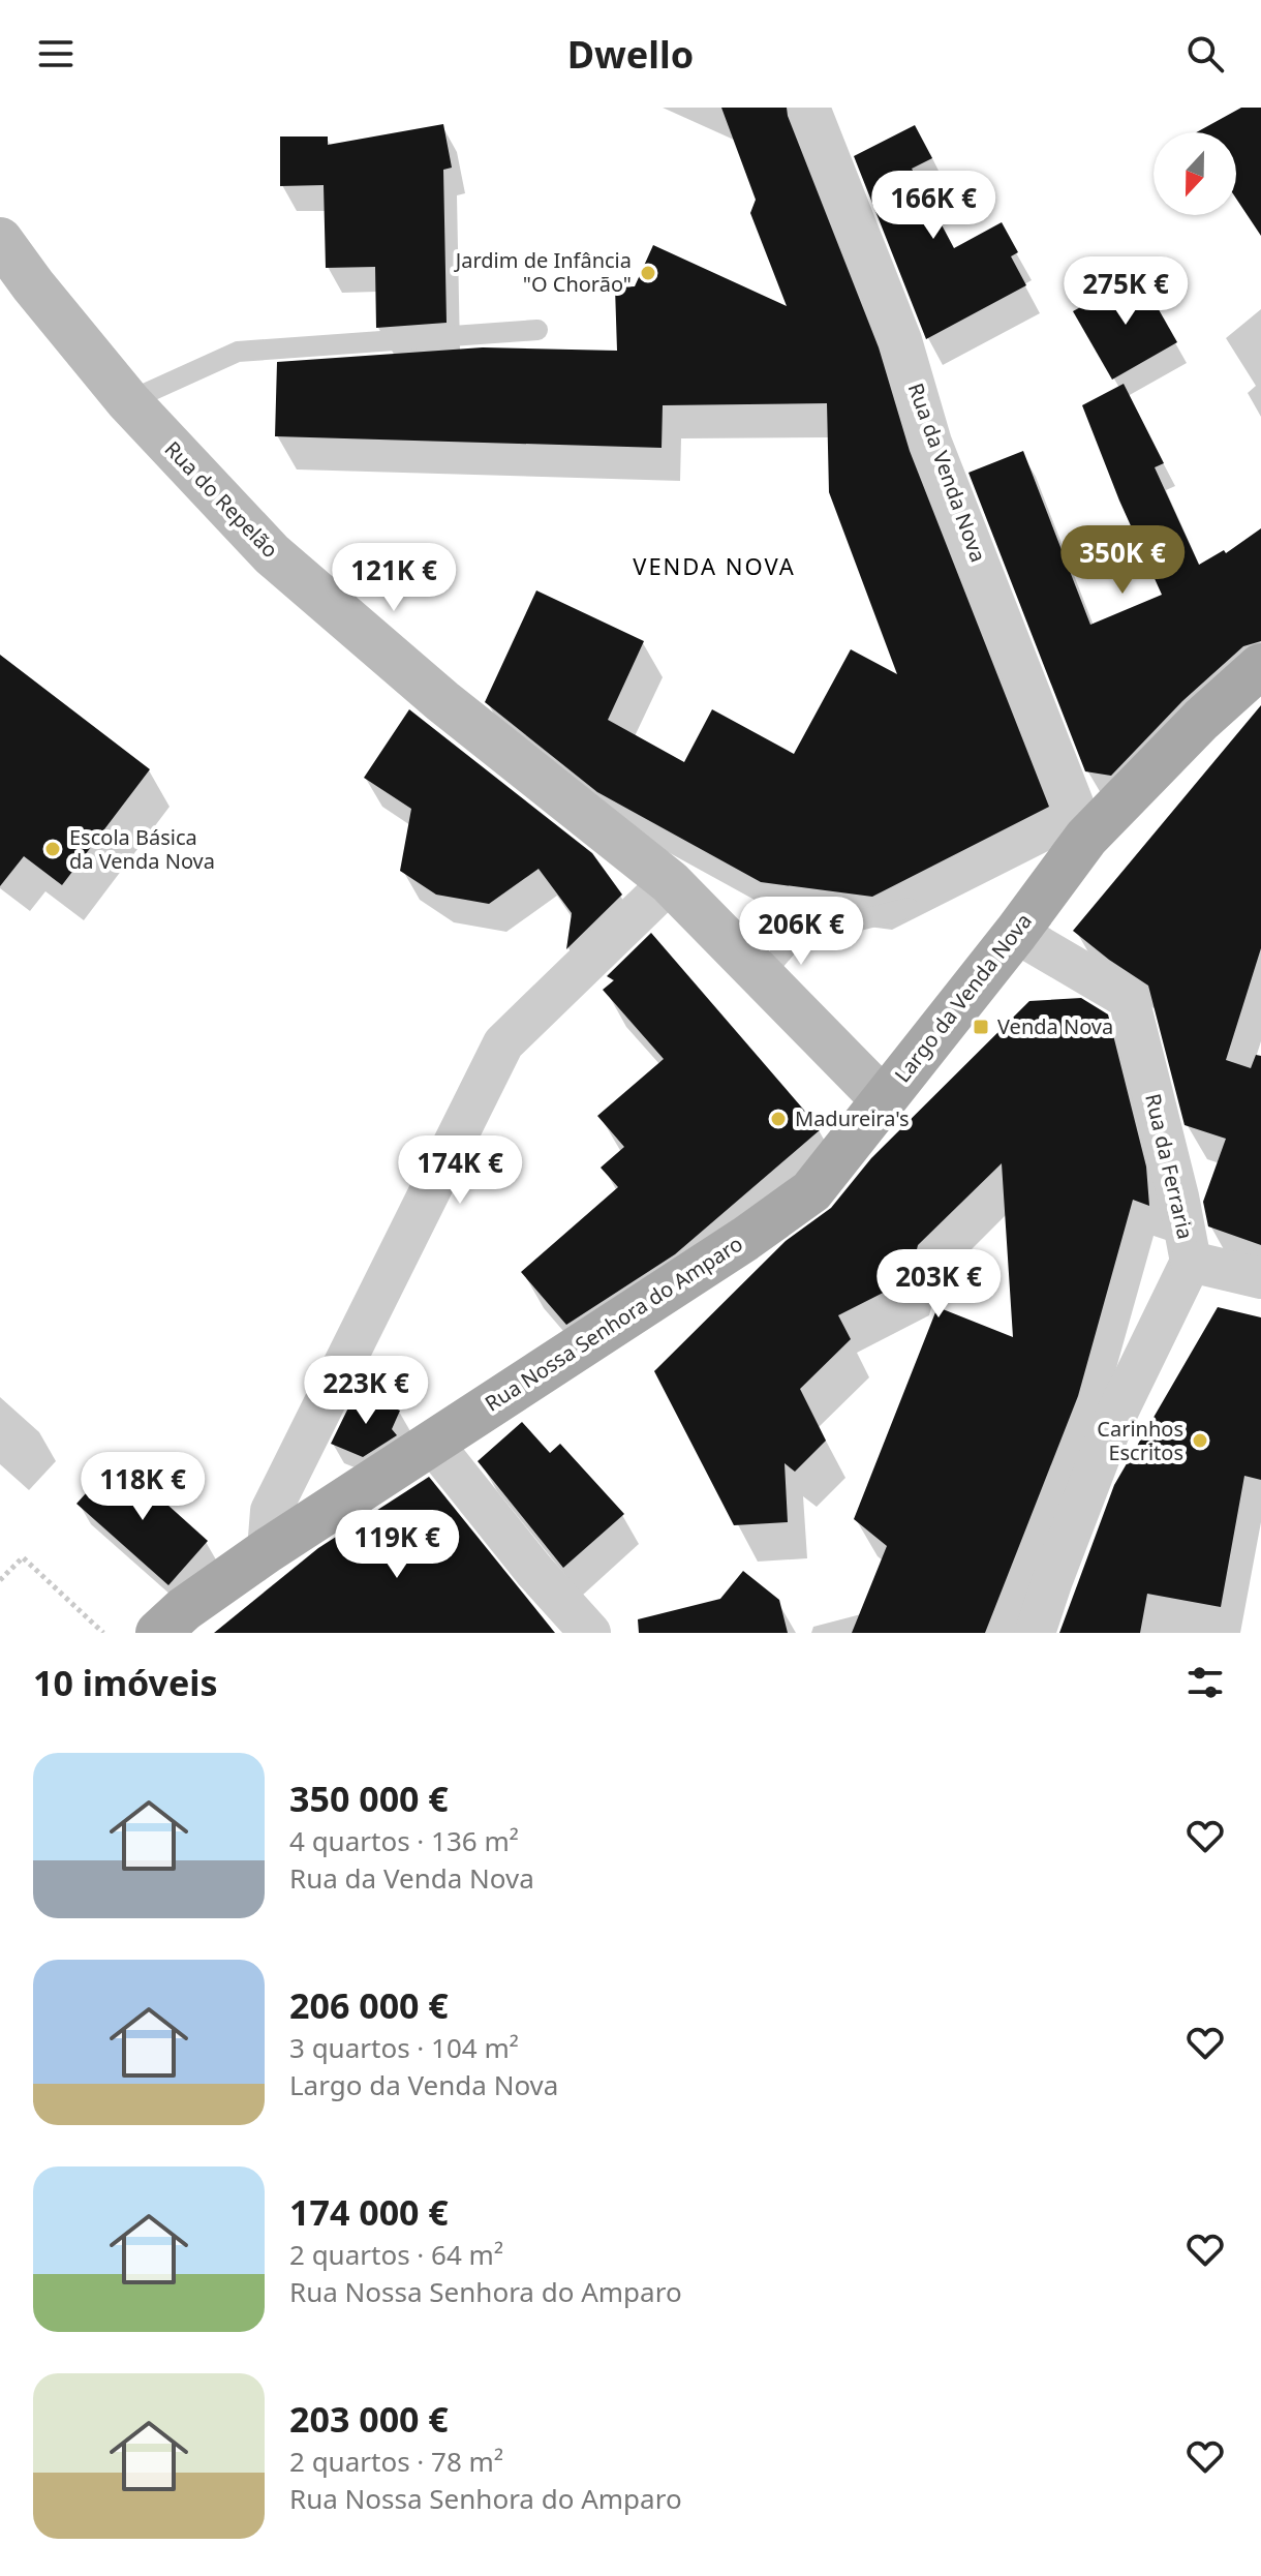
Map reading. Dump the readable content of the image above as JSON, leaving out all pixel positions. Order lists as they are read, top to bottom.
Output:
{
  "streets": {
    "main road": ["Largo da Venda Nova", "Rua Nossa Senhora do Amparo"],
    "street": ["Rua da Venda Nova", "Rua do Repelão", "Rua da Ferraria"]
  },
  "crossings": [
    ["Rua da Venda Nova", "Largo da Venda Nova"],
    ["Rua do Repelão", "Largo da Venda Nova"],
    ["Largo da Venda Nova", "Rua da Ferraria"],
    ["Largo da Venda Nova", "Rua Nossa Senhora do Amparo"]
  ],
  "districts": ["VENDA NOVA"],
  "places": {
    "other": [
      "Jardim de Infância \"O Chorão\"",
      "Escola Básica da Venda Nova",
      "Madureira's",
      "Carinhos Escritos"
    ],
    "transit": ["Venda Nova"]
  },
  "north": "bottom",
  "page": {
    "header": "Dwello",
    "price": [
      "166K €",
      "275K €",
      "350K €",
      "121K €",
      "206K €",
      "174K €",
      "203K €",
      "223K €",
      "118K €",
      "119K €"
    ],
    "heading": "10 imóveis",
    "list": [
      {
        "name": "350 000 €",
        "note": "4 quartos · 136 m² · Rua da Venda Nova"
      },
      {
        "name": "206 000 €",
        "note": "3 quartos · 104 m² · Largo da Venda Nova"
      },
      {
        "name": "174 000 €",
        "note": "2 quartos · 64 m² · Rua Nossa Senhora do Amparo"
      },
      {
        "name": "203 000 €",
        "note": "2 quartos · 78 m² · Rua Nossa Senhora do Amparo"
      }
    ]
  }
}
